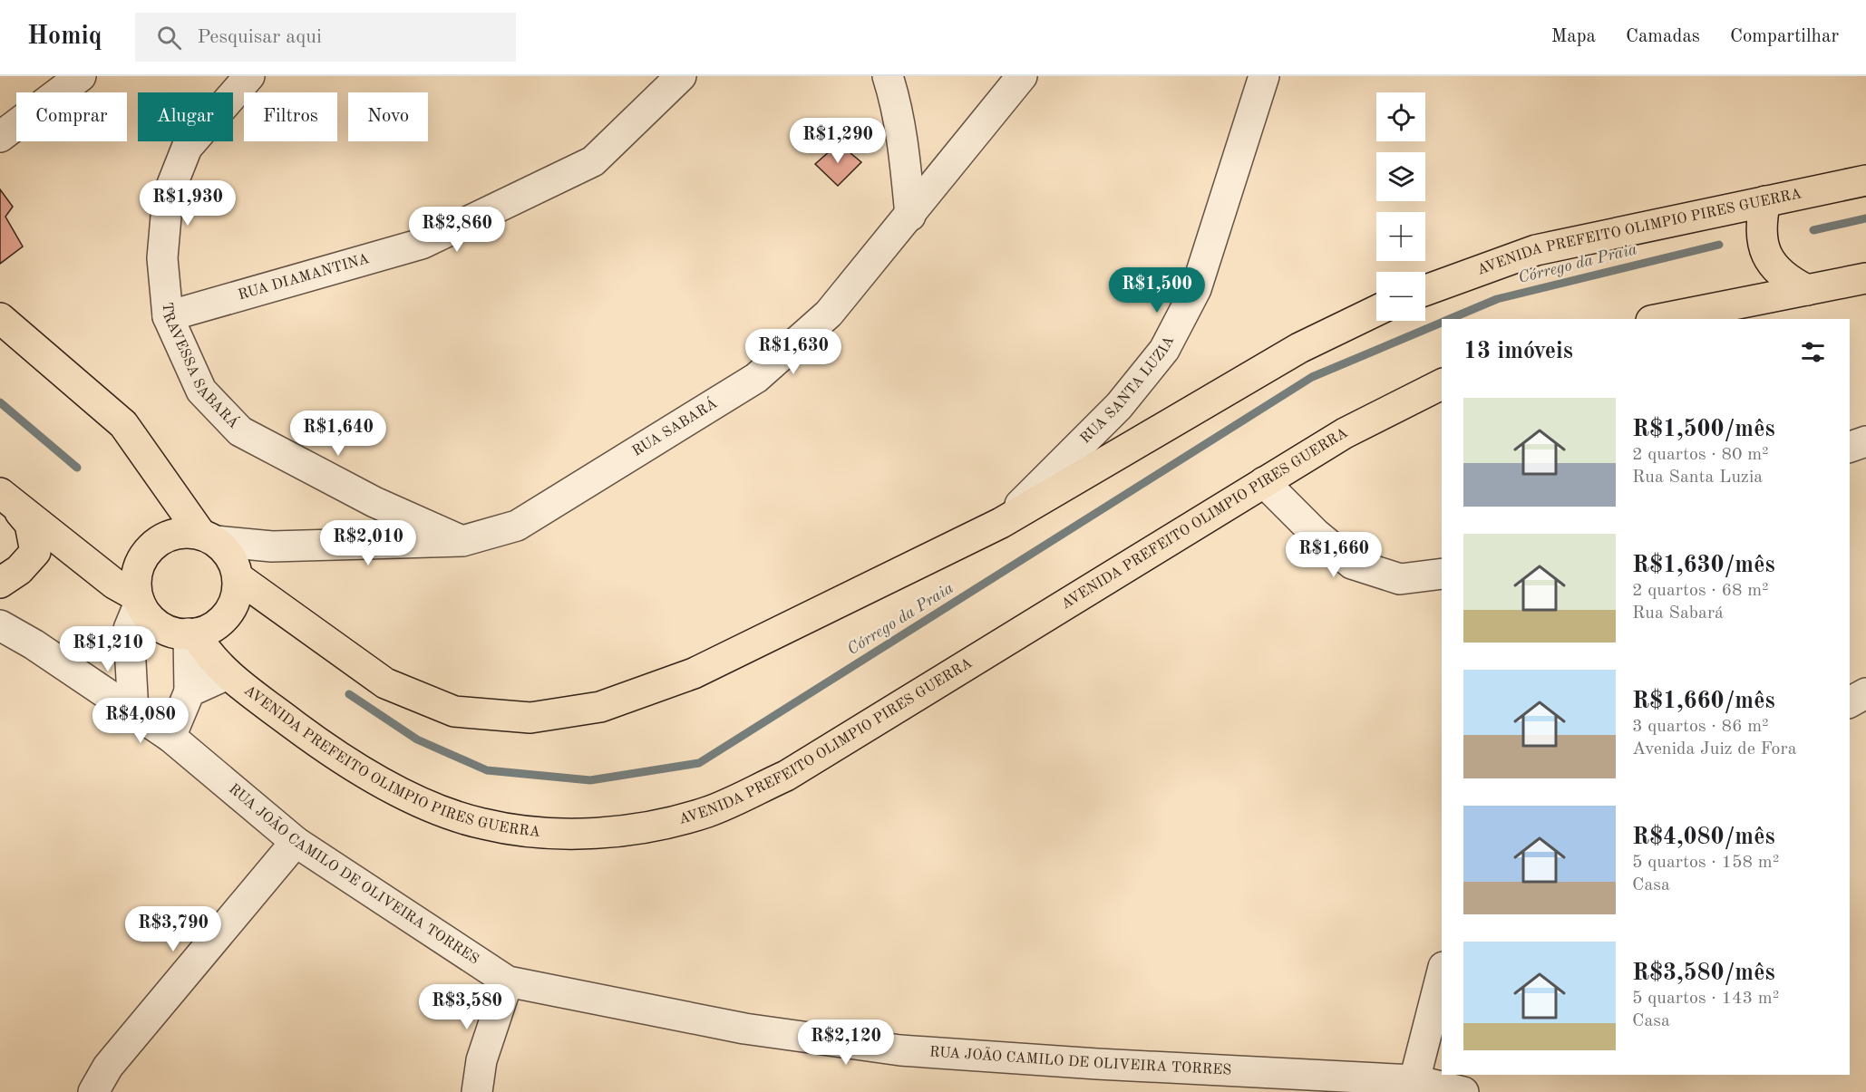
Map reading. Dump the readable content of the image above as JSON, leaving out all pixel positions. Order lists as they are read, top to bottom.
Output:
{
  "streets": {
    "main road": ["AVENIDA PREFEITO OLIMPIO PIRES GUERRA"],
    "street": [
      "RUA DIAMANTINA",
      "TRAVESSA SABARÁ",
      "RUA SANTA LUZIA",
      "RUA SABARÁ",
      "RUA JOÃO CAMILO DE OLIVEIRA TORRES"
    ]
  },
  "crossings": [
    ["AVENIDA PREFEITO OLIMPIO PIRES GUERRA", "RUA SABARÁ"],
    ["RUA DIAMANTINA", "TRAVESSA SABARÁ"],
    ["TRAVESSA SABARÁ", "RUA SABARÁ"]
  ],
  "water": ["Córrego da Praia"],
  "page": {
    "header": "Homiq",
    "search": "Pesquisar aqui",
    "nav": ["Mapa", "Camadas", "Compartilhar"],
    "map_buttons": ["+", "−"],
    "chip": [
      "Comprar",
      "Alugar",
      "Filtros",
      "Novo"
    ],
    "price": [
      "R$1,290",
      "R$1,930",
      "R$2,860",
      "R$1,500",
      "R$1,630",
      "R$1,640",
      "R$2,010",
      "R$1,660",
      "R$1,210",
      "R$4,080",
      "R$3,790",
      "R$3,580",
      "R$2,120"
    ],
    "heading": "13 imóveis",
    "list": [
      {
        "name": "R$1,500/mês",
        "note": "2 quartos · 80 m² · Rua Santa Luzia"
      },
      {
        "name": "R$1,630/mês",
        "note": "2 quartos · 68 m² · Rua Sabará"
      },
      {
        "name": "R$1,660/mês",
        "note": "3 quartos · 86 m² · Avenida Juiz de Fora"
      },
      {
        "name": "R$4,080/mês",
        "note": "5 quartos · 158 m² · Casa"
      },
      {
        "name": "R$3,580/mês",
        "note": "5 quartos · 143 m² · Casa"
      }
    ]
  }
}
